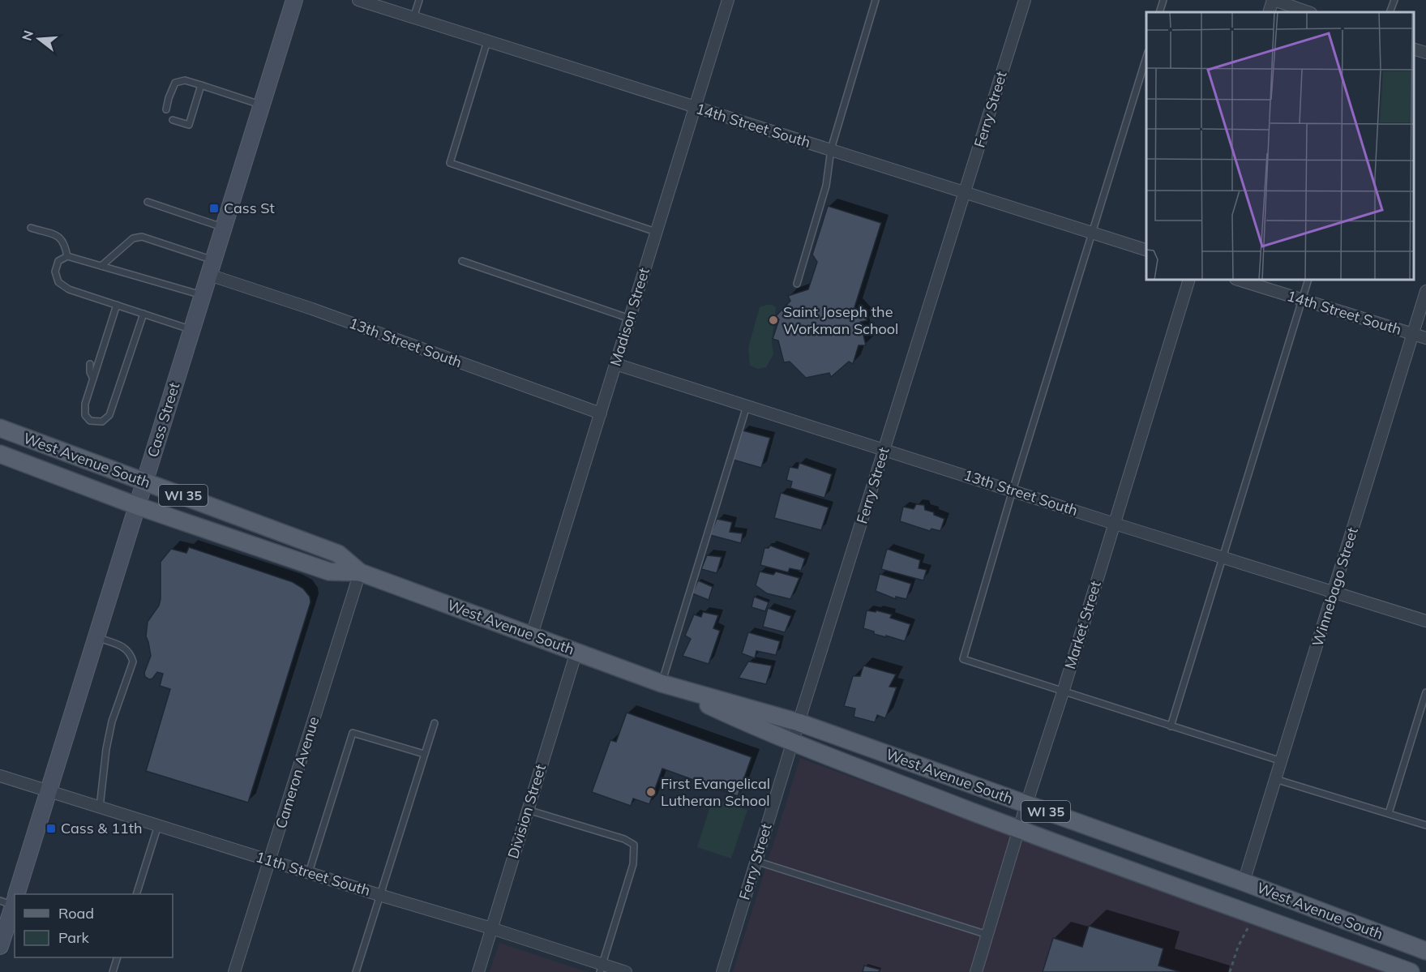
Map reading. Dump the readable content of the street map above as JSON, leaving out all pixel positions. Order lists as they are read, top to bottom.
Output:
{
  "streets": {
    "main road": ["West Avenue South", "WI 35"],
    "street": [
      "Ferry Street",
      "14th Street South",
      "Madison Street",
      "13th Street South",
      "Cass Street",
      "Winnebago Street",
      "Market Street",
      "Cameron Avenue",
      "Division Street",
      "11th Street South"
    ]
  },
  "crossings": [
    ["Ferry Street", "14th Street South"],
    ["Ferry Street", "13th Street South"],
    ["Ferry Street", "West Avenue South"],
    ["14th Street South", "Madison Street"],
    ["14th Street South", "Winnebago Street"],
    ["Madison Street", "13th Street South"],
    ["Madison Street", "West Avenue South"],
    ["13th Street South", "Cass Street"],
    ["13th Street South", "Winnebago Street"],
    ["13th Street South", "Market Street"],
    ["Cass Street", "West Avenue South"],
    ["Cass Street", "11th Street South"],
    ["West Avenue South", "Winnebago Street"],
    ["West Avenue South", "Market Street"],
    ["West Avenue South", "Cameron Avenue"],
    ["West Avenue South", "Division Street"],
    ["Cameron Avenue", "11th Street South"],
    ["Division Street", "11th Street South"]
  ],
  "places": {
    "transit": ["Cass St", "Cass & 11th"],
    "other": ["Saint Joseph the Workman School", "First Evangelical Lutheran School"]
  },
  "legend": ["Road", "Park"],
  "north": "left"
}
